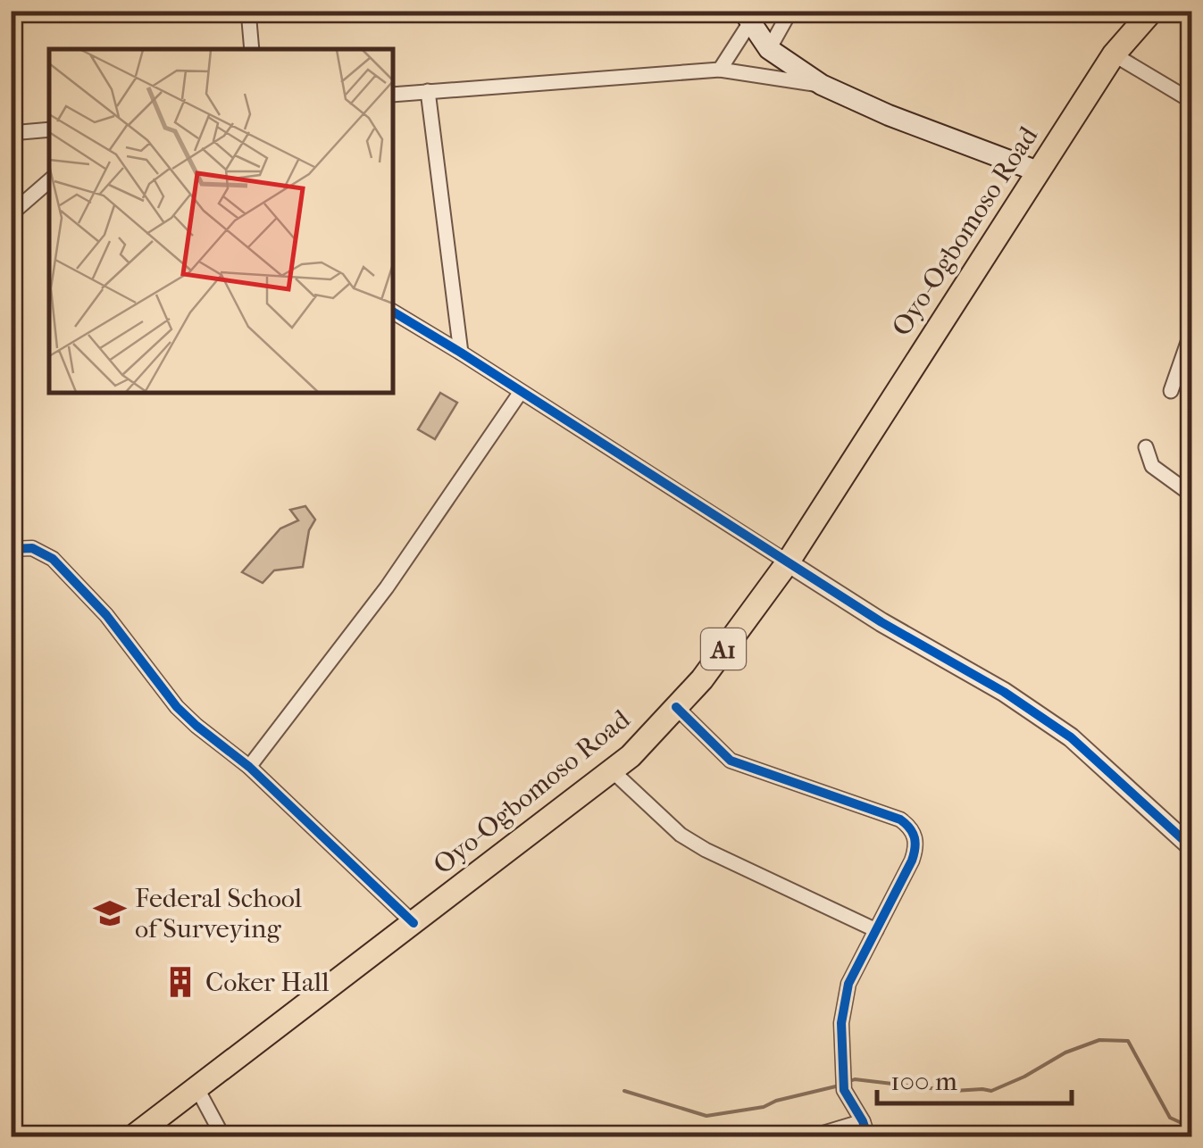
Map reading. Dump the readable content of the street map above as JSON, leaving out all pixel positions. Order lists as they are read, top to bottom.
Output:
{
  "streets": {
    "highway": ["Oyo-Ogbomoso Road", "A1"]
  },
  "places": {
    "school or university": ["Federal School of Surveying"],
    "building": ["Coker Hall"]
  },
  "scale_bar": "100 m"
}
